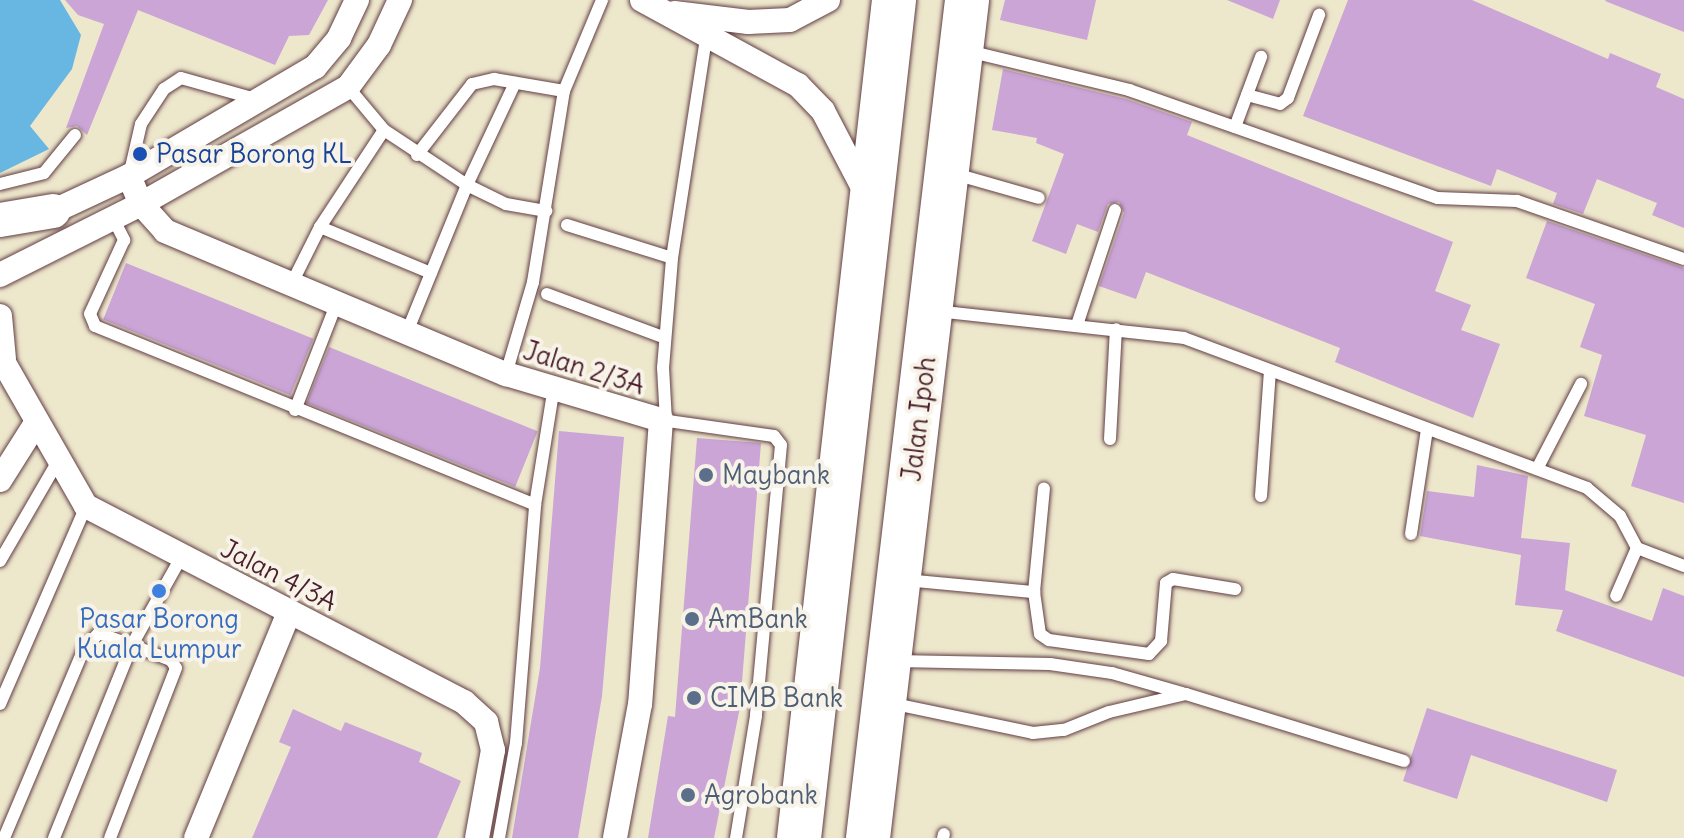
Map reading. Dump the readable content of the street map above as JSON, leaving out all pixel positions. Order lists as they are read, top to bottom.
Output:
{
  "streets": {
    "highway": ["Jalan Ipoh"],
    "street": ["Jalan 2/3A", "Jalan 4/3A"]
  },
  "places": [
    "Pasar Borong KL",
    "Maybank",
    "Pasar Borong Kuala Lumpur",
    "AmBank",
    "CIMB Bank",
    "Agrobank"
  ]
}
